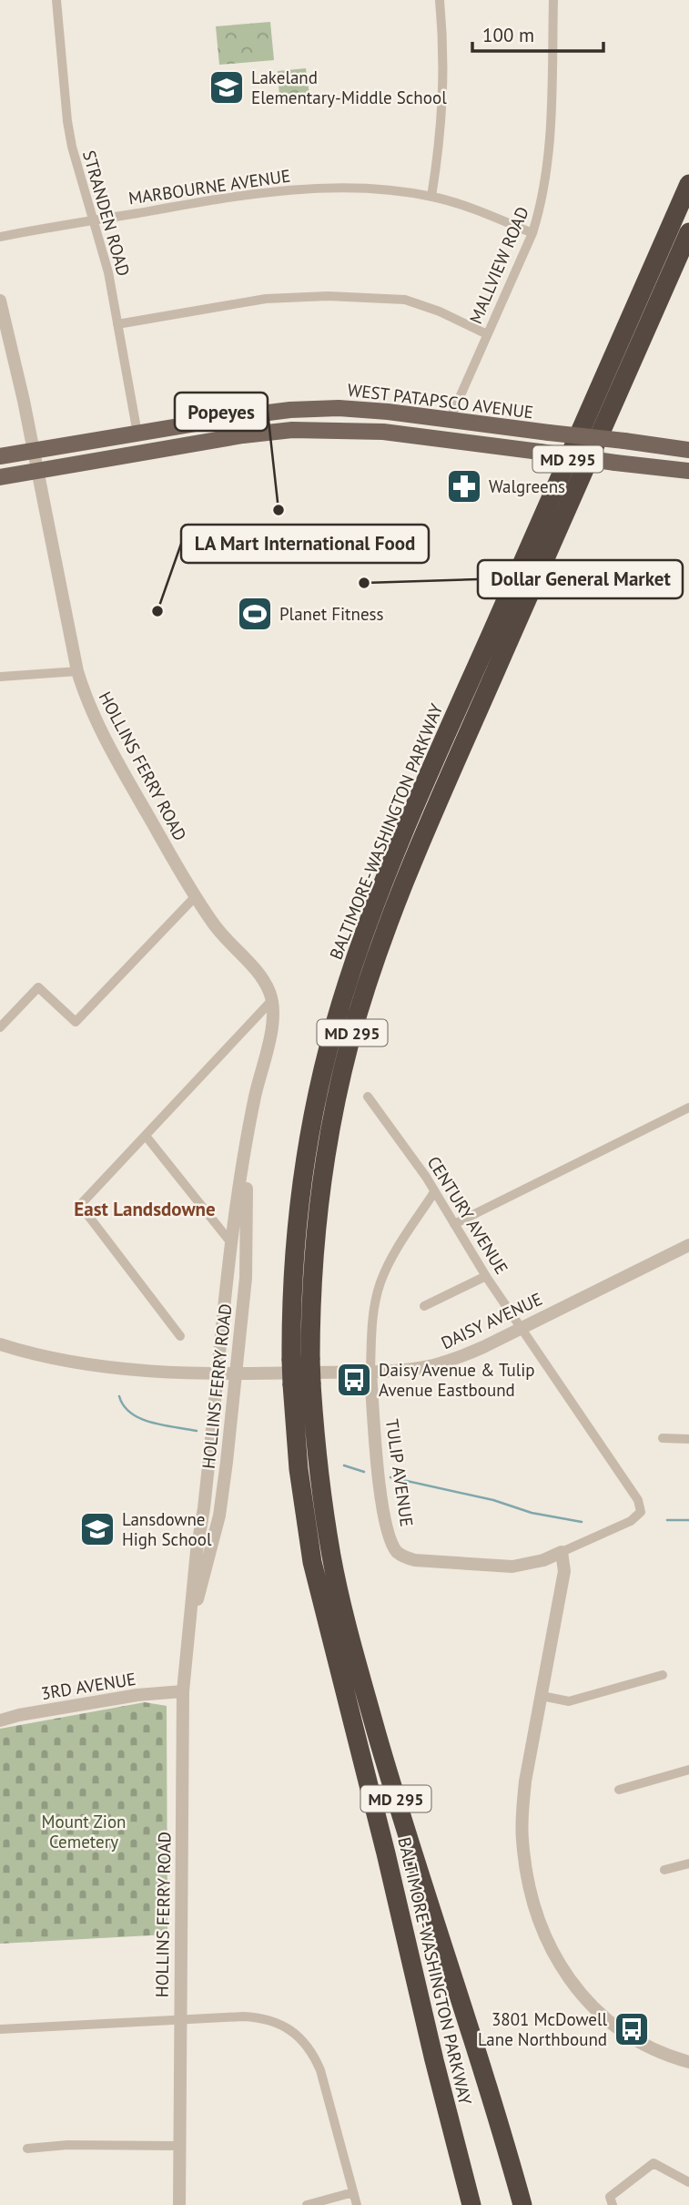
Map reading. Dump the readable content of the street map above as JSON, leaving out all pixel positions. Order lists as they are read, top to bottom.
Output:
{
  "streets": {
    "highway": ["MD 295", "BALTIMORE-WASHINGTON PARKWAY"],
    "main road": ["WEST PATAPSCO AVENUE"],
    "street": [
      "MARBOURNE AVENUE",
      "STRANDEN ROAD",
      "MALLVIEW ROAD",
      "HOLLINS FERRY ROAD",
      "CENTURY AVENUE",
      "DAISY AVENUE",
      "TULIP AVENUE",
      "3RD AVENUE"
    ]
  },
  "crossings": [
    ["MARBOURNE AVENUE", "STRANDEN ROAD"],
    ["MARBOURNE AVENUE", "MALLVIEW ROAD"],
    ["STRANDEN ROAD", "WEST PATAPSCO AVENUE"],
    ["MALLVIEW ROAD", "WEST PATAPSCO AVENUE"],
    ["WEST PATAPSCO AVENUE", "HOLLINS FERRY ROAD"],
    ["HOLLINS FERRY ROAD", "DAISY AVENUE"],
    ["HOLLINS FERRY ROAD", "3RD AVENUE"],
    ["CENTURY AVENUE", "DAISY AVENUE"],
    ["CENTURY AVENUE", "TULIP AVENUE"],
    ["DAISY AVENUE", "TULIP AVENUE"]
  ],
  "districts": ["East Landsdowne"],
  "parks": ["Mount Zion Cemetery"],
  "places": {
    "school or university": ["Lakeland Elementary-Middle School", "Lansdowne High School"],
    "pharmacy": ["Walgreens"],
    "other": ["Popeyes", "Dollar General Market", "LA Mart International Food"],
    "sports": ["Planet Fitness"],
    "bus stop": ["Daisy Avenue & Tulip Avenue Eastbound", "3801 McDowell Lane Northbound"]
  },
  "scale_bar": "100 m"
}
